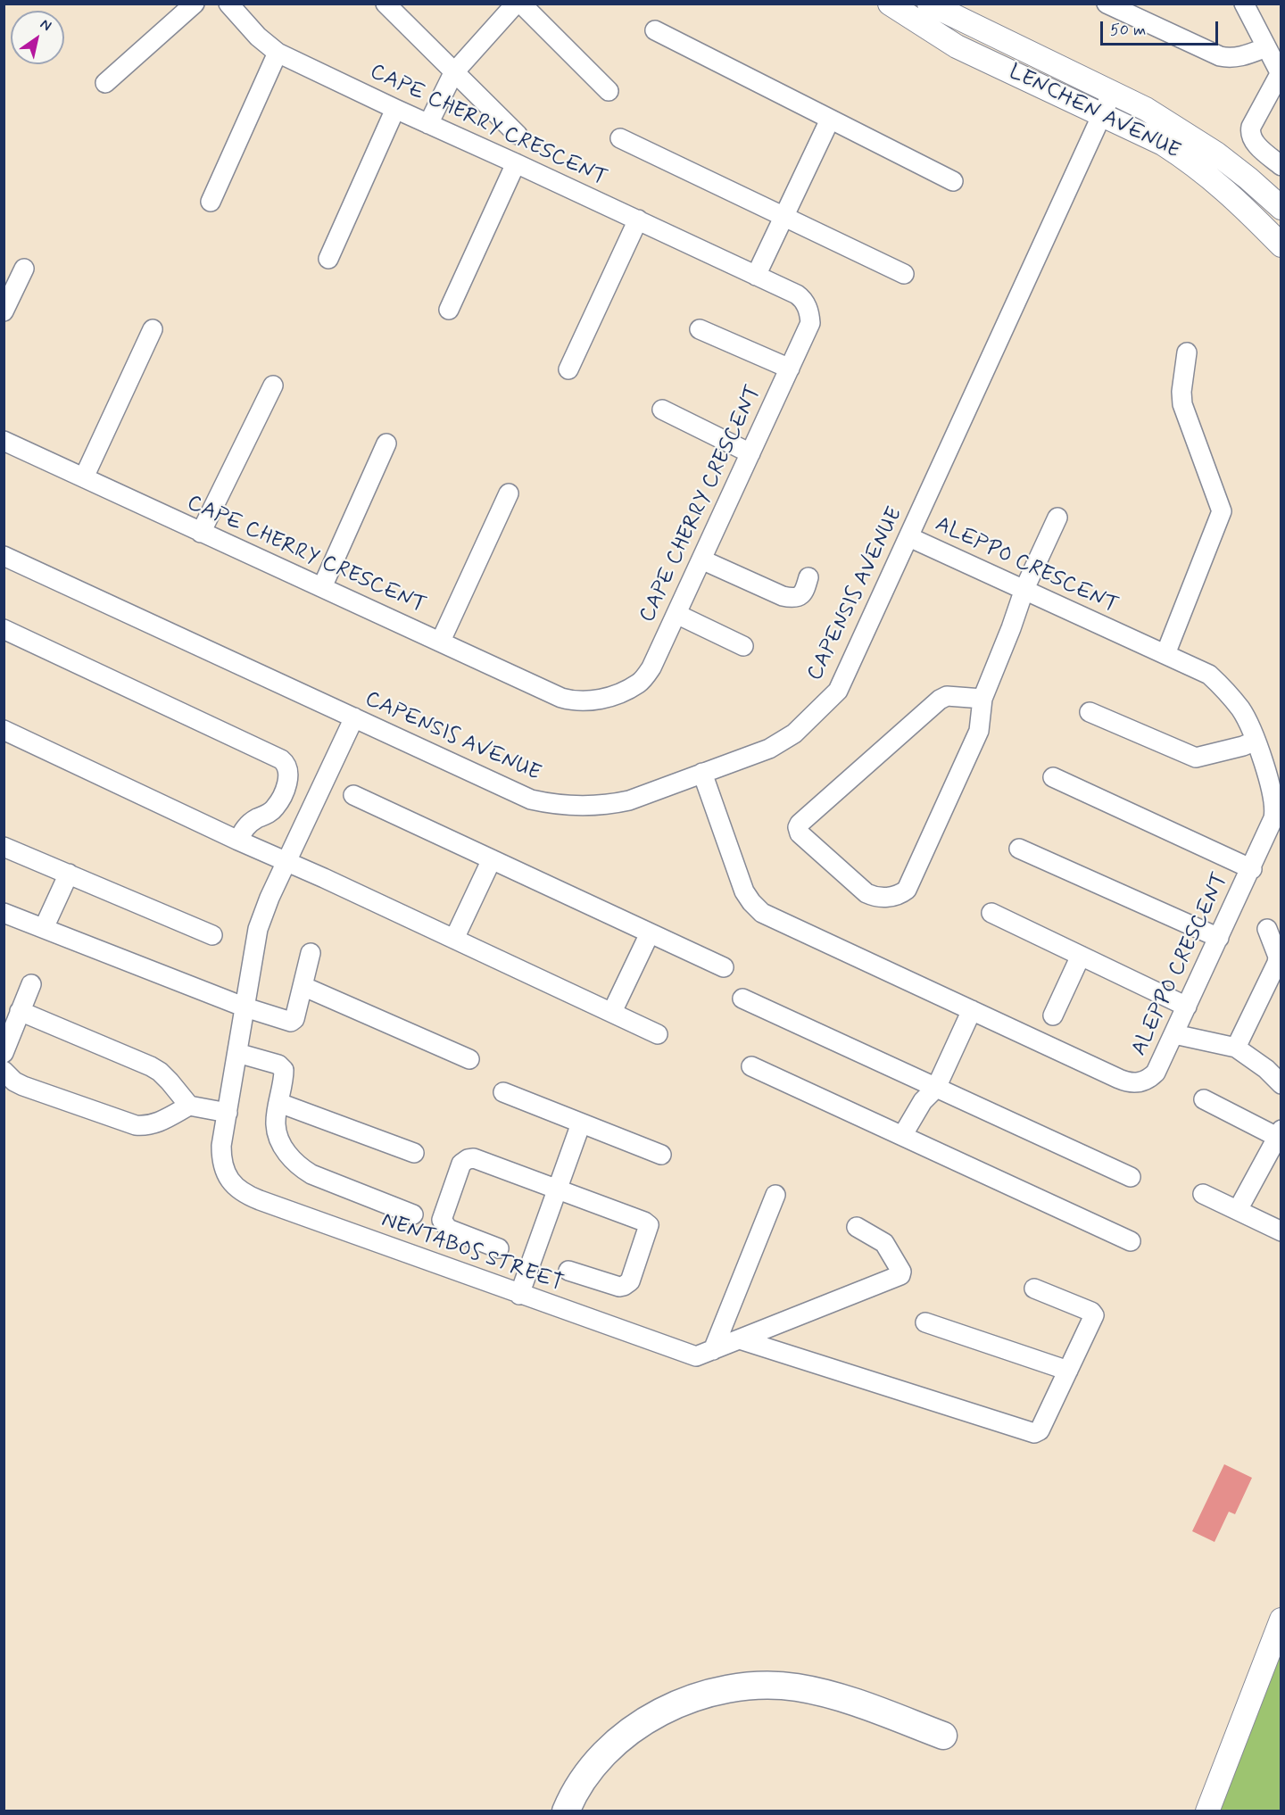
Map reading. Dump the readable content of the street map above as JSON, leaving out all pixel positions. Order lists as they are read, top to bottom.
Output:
{
  "streets": {
    "main road": ["LENCHEN AVENUE"],
    "street": [
      "CAPE CHERRY CRESCENT",
      "ALEPPO CRESCENT",
      "CAPENSIS AVENUE",
      "NENTABOS STREET"
    ]
  },
  "crossings": [
    ["LENCHEN AVENUE", "CAPENSIS AVENUE"],
    ["ALEPPO CRESCENT", "CAPENSIS AVENUE"]
  ],
  "scale_bar": "50 m",
  "north": "top right"
}
